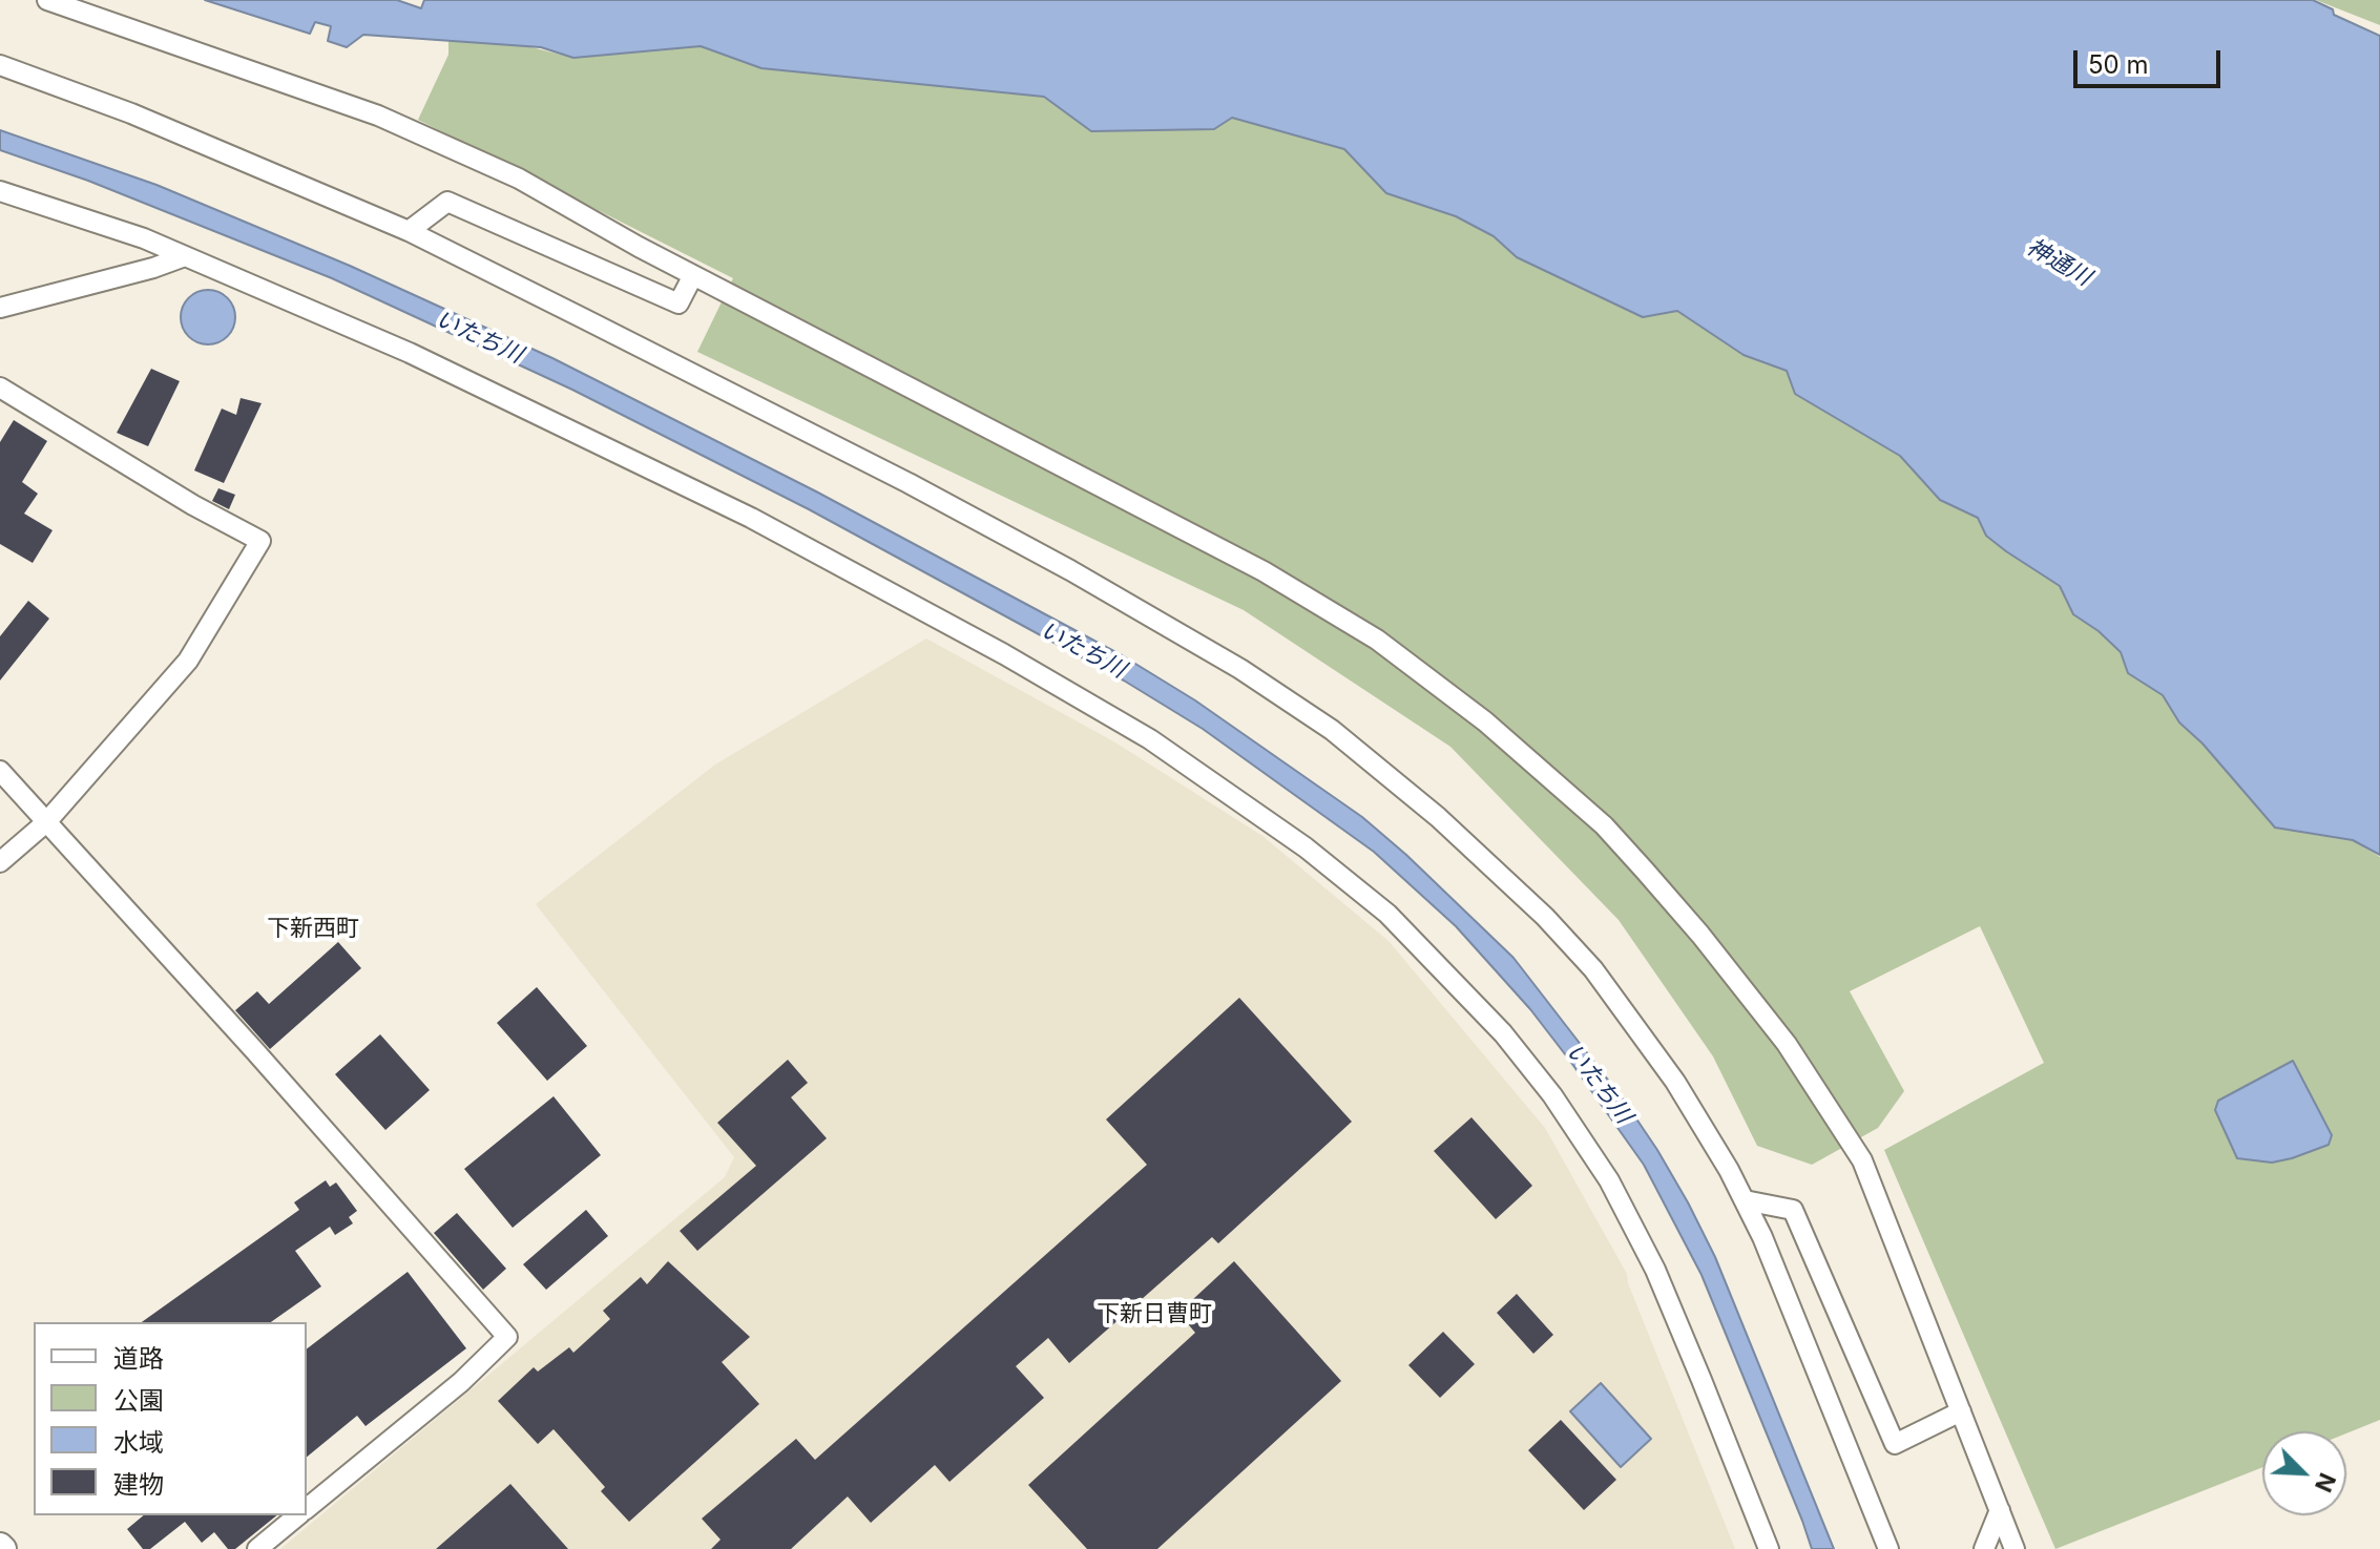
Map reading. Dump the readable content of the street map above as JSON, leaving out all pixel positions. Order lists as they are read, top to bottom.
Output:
{
  "districts": ["下新西町", "下新日曹町"],
  "water": ["神通川", "いたち川"],
  "legend": [
    "道路",
    "公園",
    "水域",
    "建物"
  ],
  "scale_bar": "50 m",
  "north": "bottom right"
}
